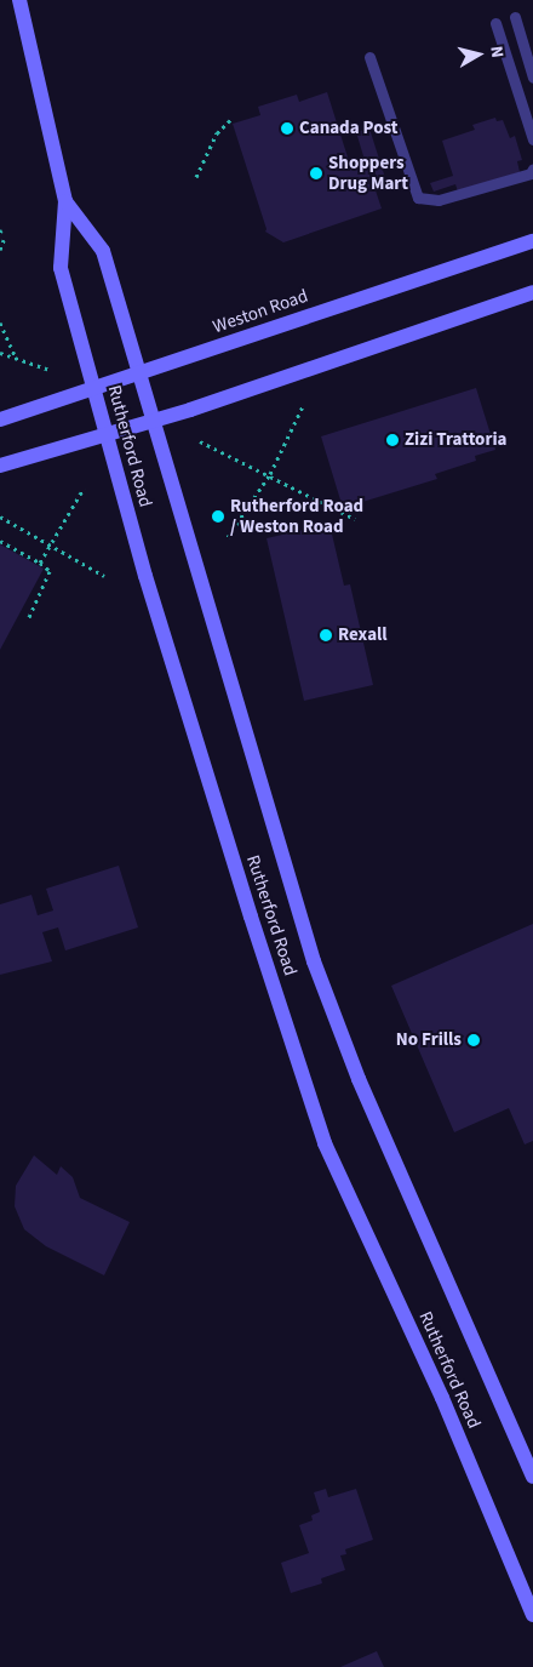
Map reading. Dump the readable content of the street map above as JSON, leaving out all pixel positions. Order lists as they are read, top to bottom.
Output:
{
  "streets": {
    "main road": ["Weston Road", "Rutherford Road"]
  },
  "crossings": [
    ["Weston Road", "Rutherford Road"]
  ],
  "places": [
    "Canada Post",
    "Shoppers Drug Mart",
    "Zizi Trattoria",
    "Rutherford Road / Weston Road",
    "Rexall",
    "No Frills"
  ],
  "north": "right"
}
